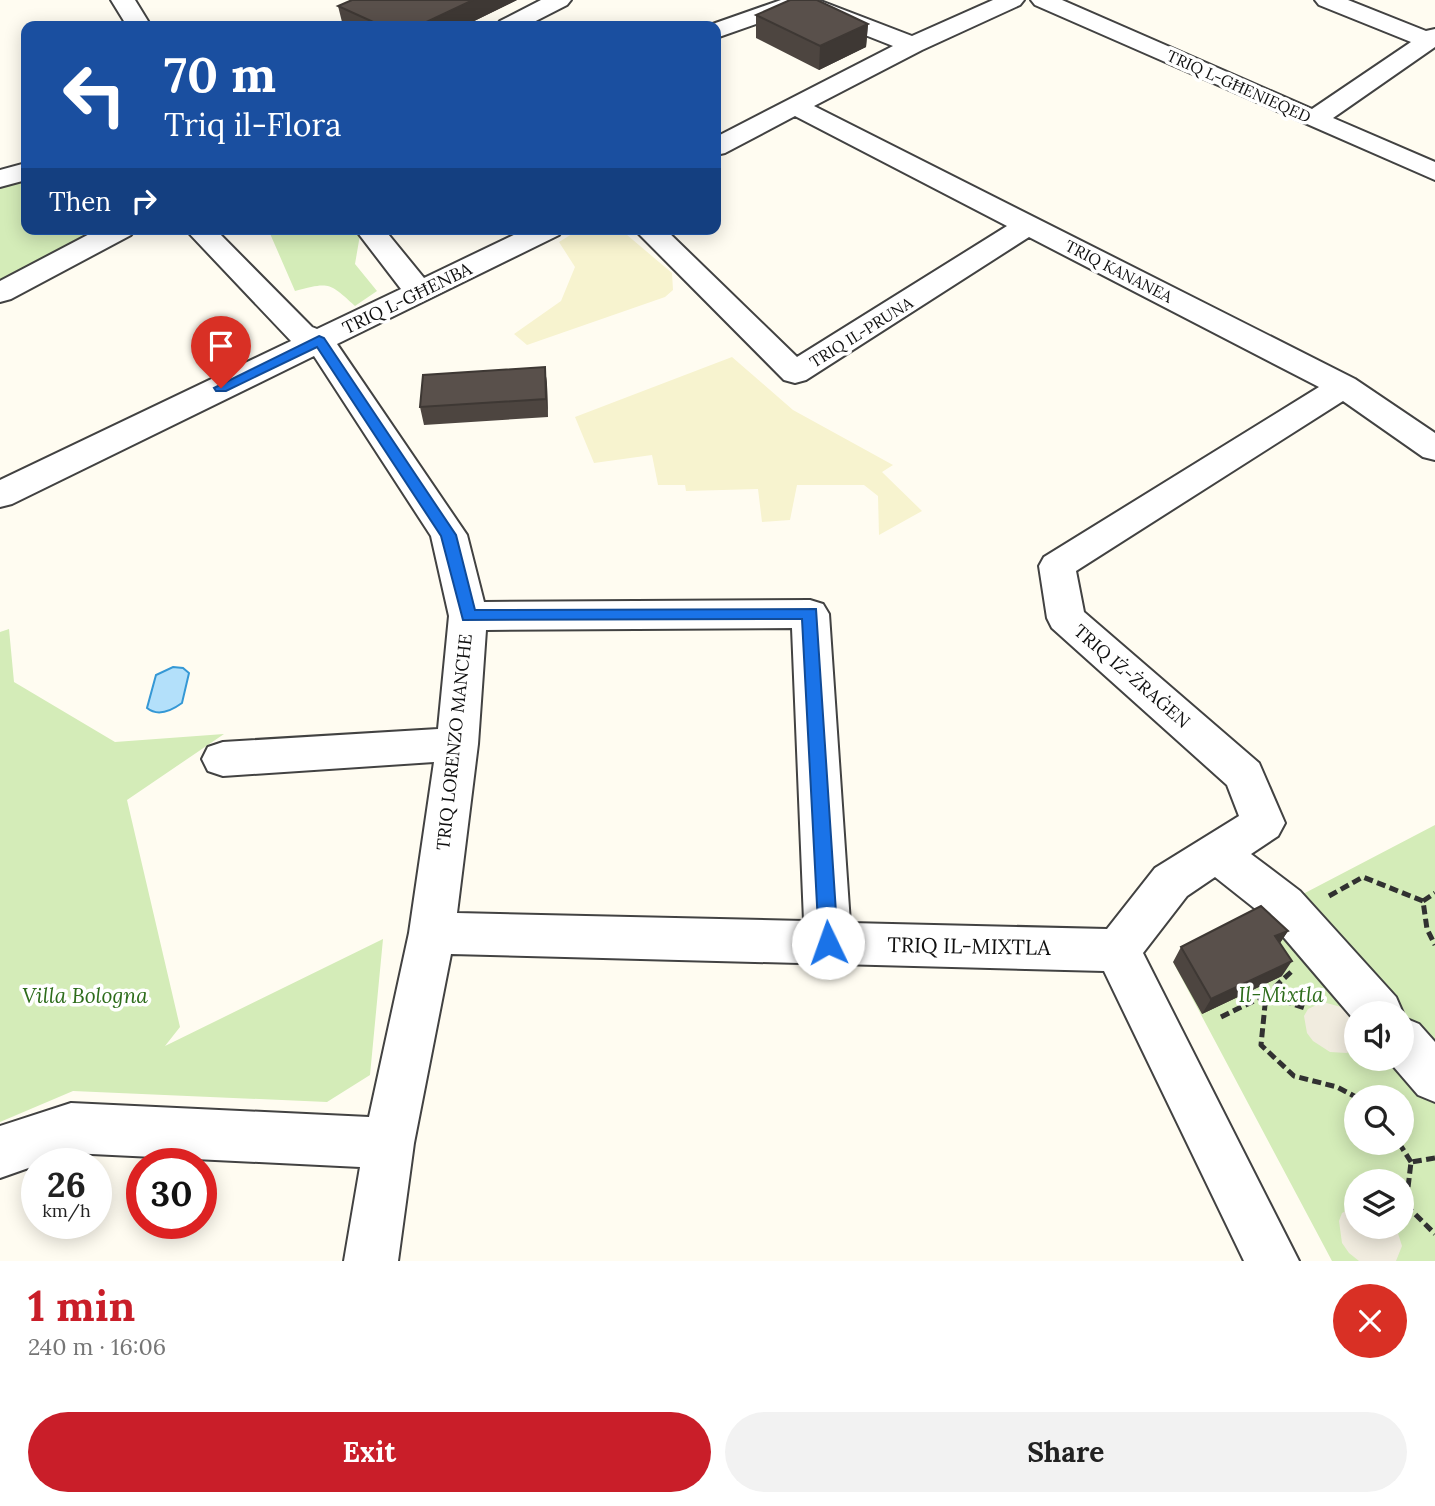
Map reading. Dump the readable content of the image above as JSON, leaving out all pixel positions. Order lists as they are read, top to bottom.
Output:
{
  "streets": {
    "street": [
      "TRIQ L-GĦENIEQED",
      "TRIQ KANANEA",
      "TRIQ L-GĦENBA",
      "TRIQ IL-PRUNA",
      "TRIQ IŻ-ŻRAĠEN",
      "TRIQ LORENZO MANCHE",
      "TRIQ IL-MIXTLA"
    ]
  },
  "crossings": [
    ["TRIQ KANANEA", "TRIQ IL-PRUNA"],
    ["TRIQ KANANEA", "TRIQ IŻ-ŻRAĠEN"],
    ["TRIQ L-GĦENBA", "TRIQ LORENZO MANCHE"],
    ["TRIQ IŻ-ŻRAĠEN", "TRIQ IL-MIXTLA"],
    ["TRIQ LORENZO MANCHE", "TRIQ IL-MIXTLA"]
  ],
  "parks": ["Il-Mixtla", "Villa Bologna"],
  "page": {
    "turn": ["70 m", "Triq il-Flora"],
    "then": "Then",
    "speed": "26 km/h",
    "limit": "30",
    "heading": ["1 min", "240 m · 16:06"],
    "buttons": ["Exit", "Share"]
  }
}
